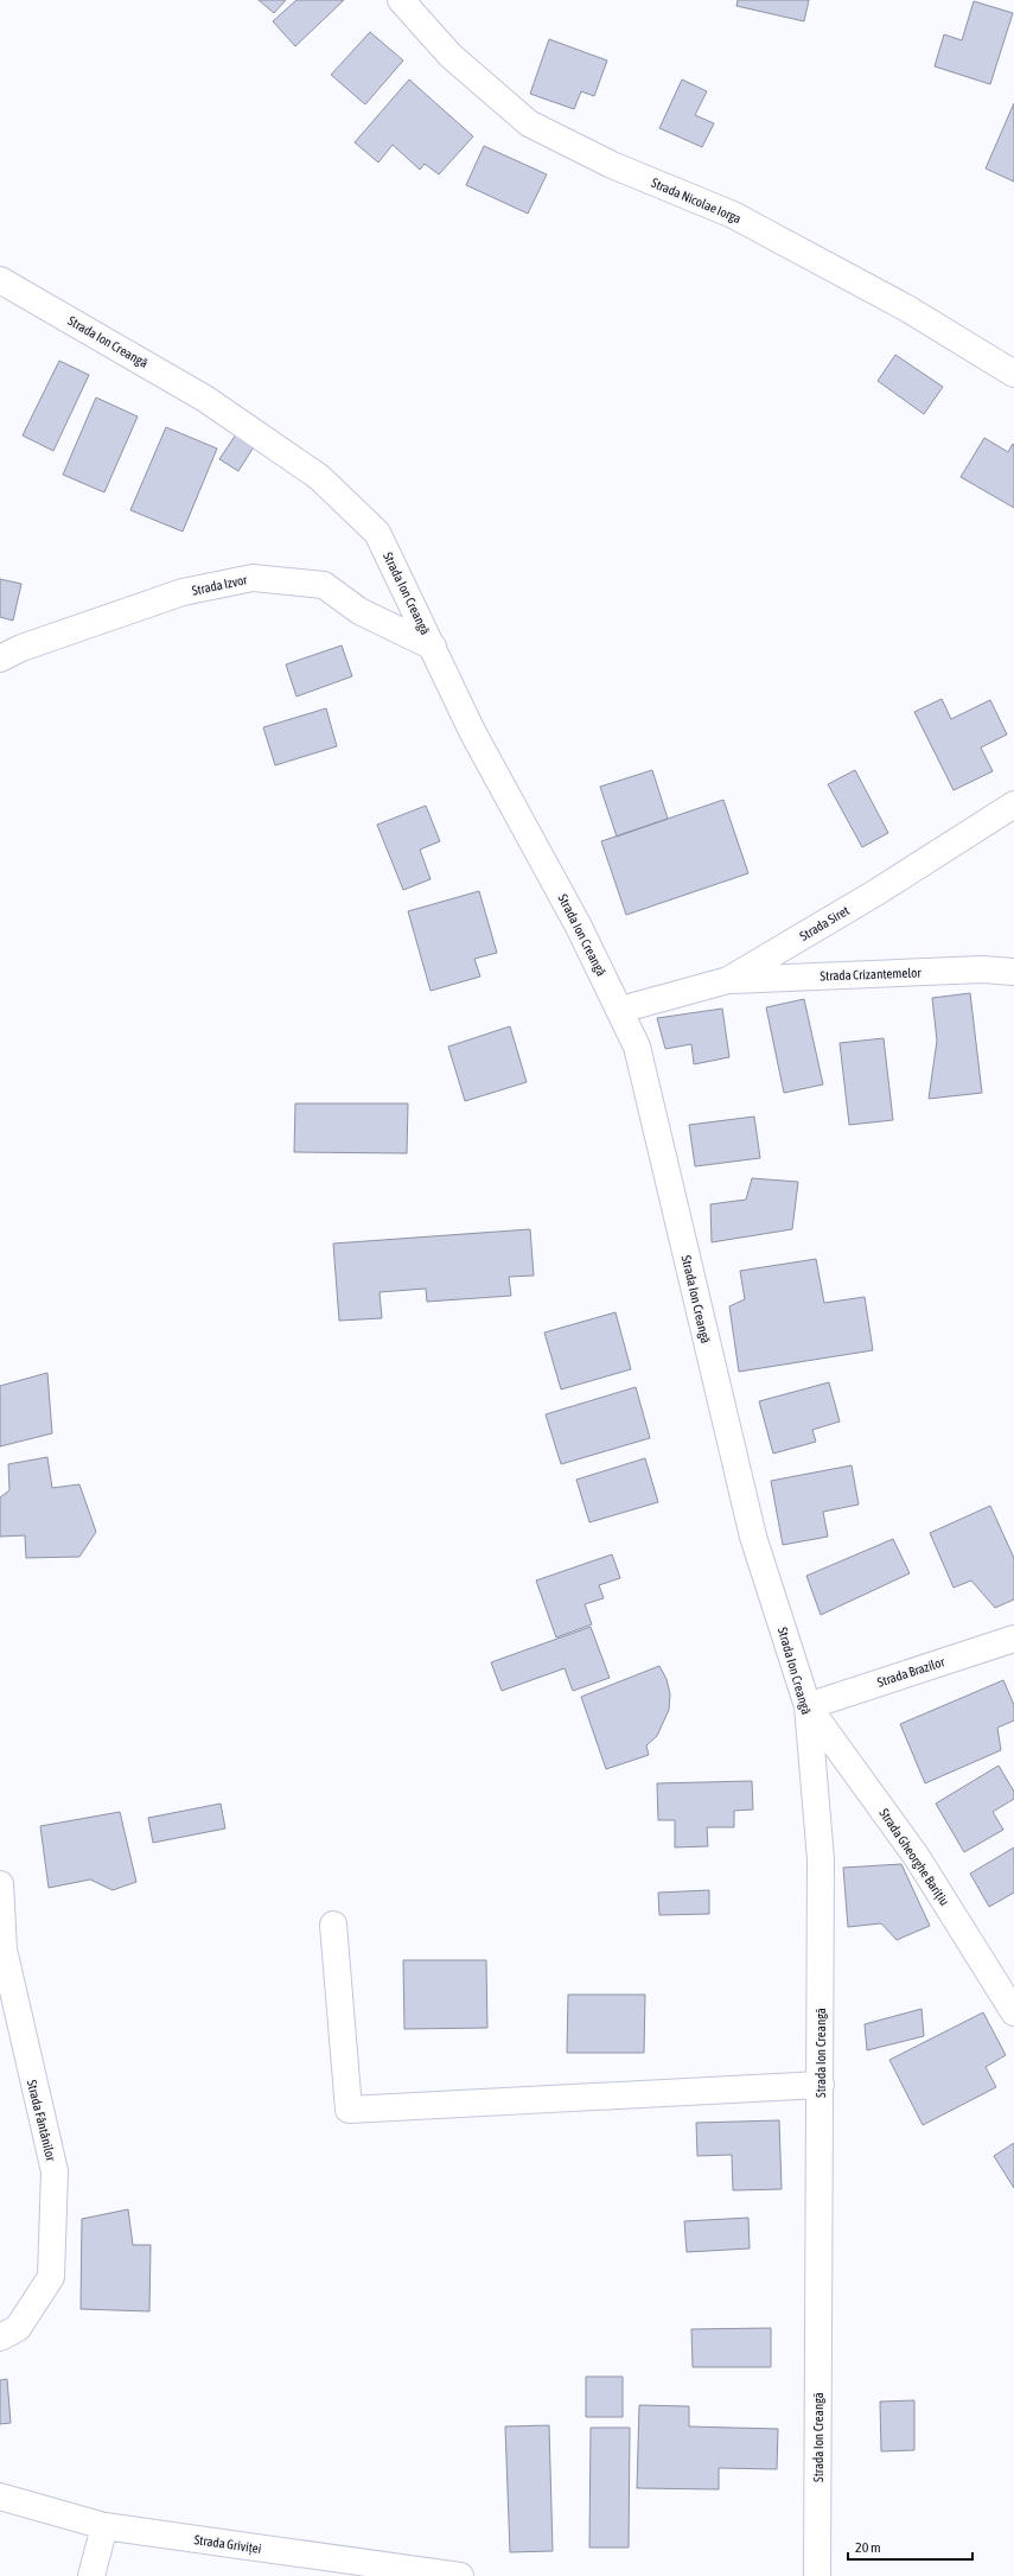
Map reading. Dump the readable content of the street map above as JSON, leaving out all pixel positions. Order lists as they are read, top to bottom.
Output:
{
  "streets": {
    "street": [
      "Strada Nicolae Iorga",
      "Strada Ion Creangă",
      "Strada Izvor",
      "Strada Siret",
      "Strada Crizantemelor",
      "Strada Brazilor",
      "Strada Gheorghe Barițiu",
      "Strada Fântânilor",
      "Strada Griviței"
    ]
  },
  "crossings": [
    ["Strada Ion Creangă", "Strada Izvor"],
    ["Strada Ion Creangă", "Strada Siret"],
    ["Strada Ion Creangă", "Strada Brazilor"],
    ["Strada Ion Creangă", "Strada Gheorghe Barițiu"],
    ["Strada Siret", "Strada Crizantemelor"],
    ["Strada Brazilor", "Strada Gheorghe Barițiu"]
  ],
  "scale_bar": "20 m"
}
